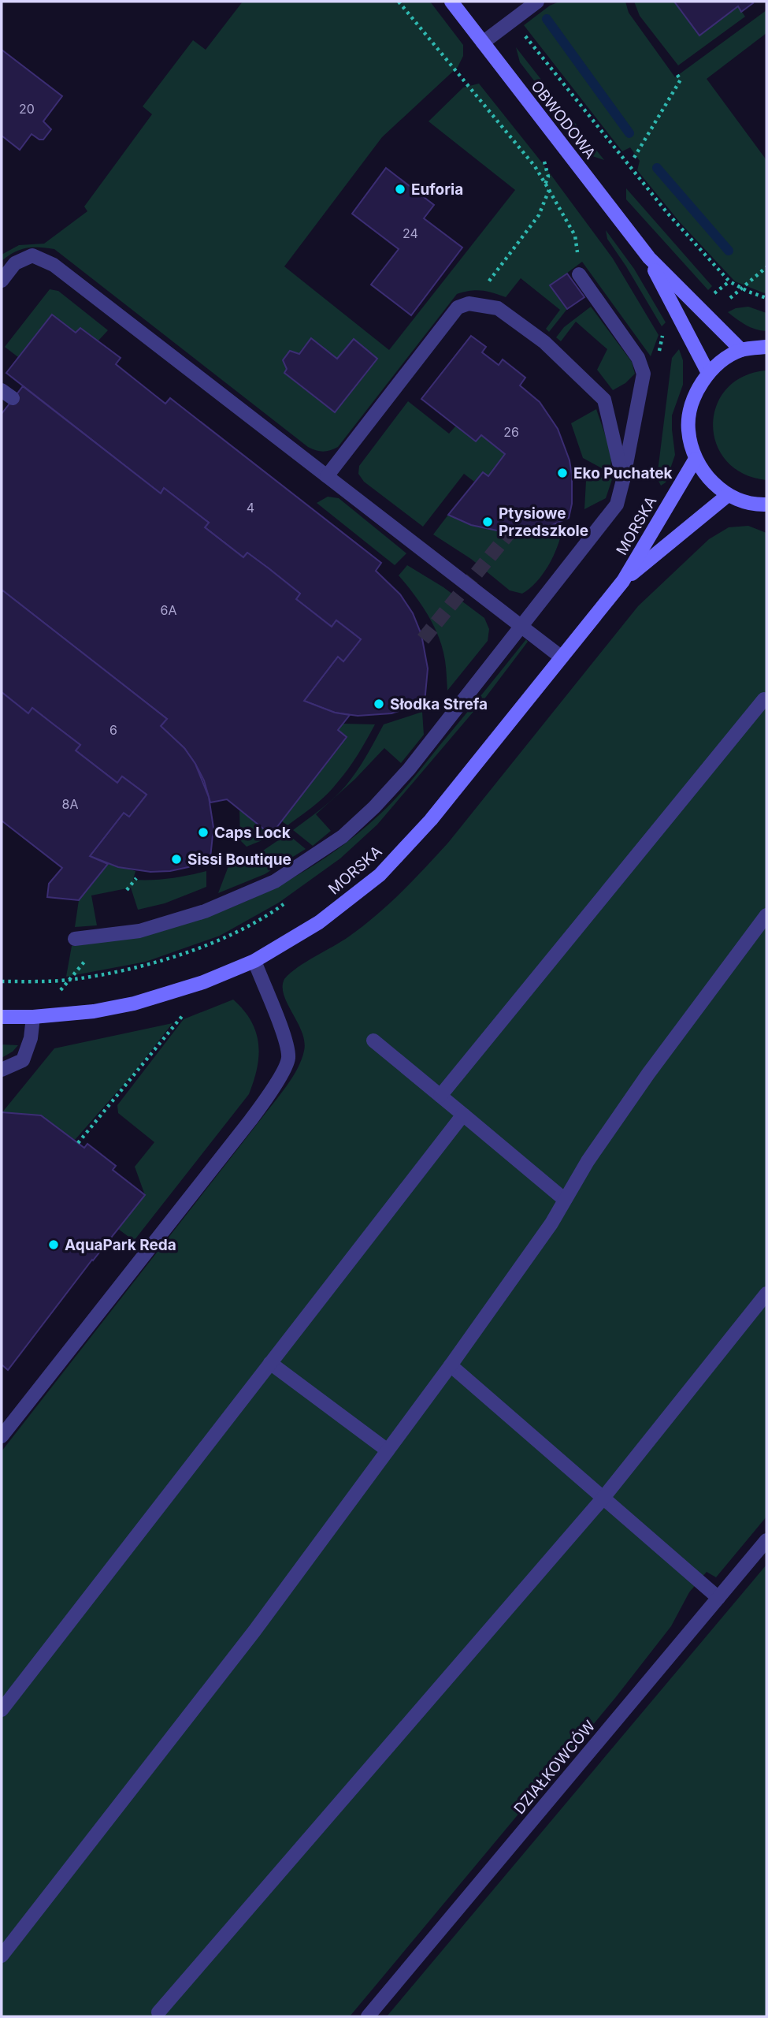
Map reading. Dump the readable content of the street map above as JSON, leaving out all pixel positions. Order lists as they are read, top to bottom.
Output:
{
  "streets": {
    "main road": ["OBWODOWA", "MORSKA"],
    "street": ["DZIAŁKOWCÓW"]
  },
  "places": [
    "Euforia",
    "Eko Puchatek",
    "Ptysiowe Przedszkole",
    "Słodka Strefa",
    "Caps Lock",
    "Sissi Boutique",
    "AquaPark Reda"
  ],
  "house_numbers": [
    "20",
    "24",
    "26",
    "4",
    "6A",
    "6",
    "8A"
  ]
}
